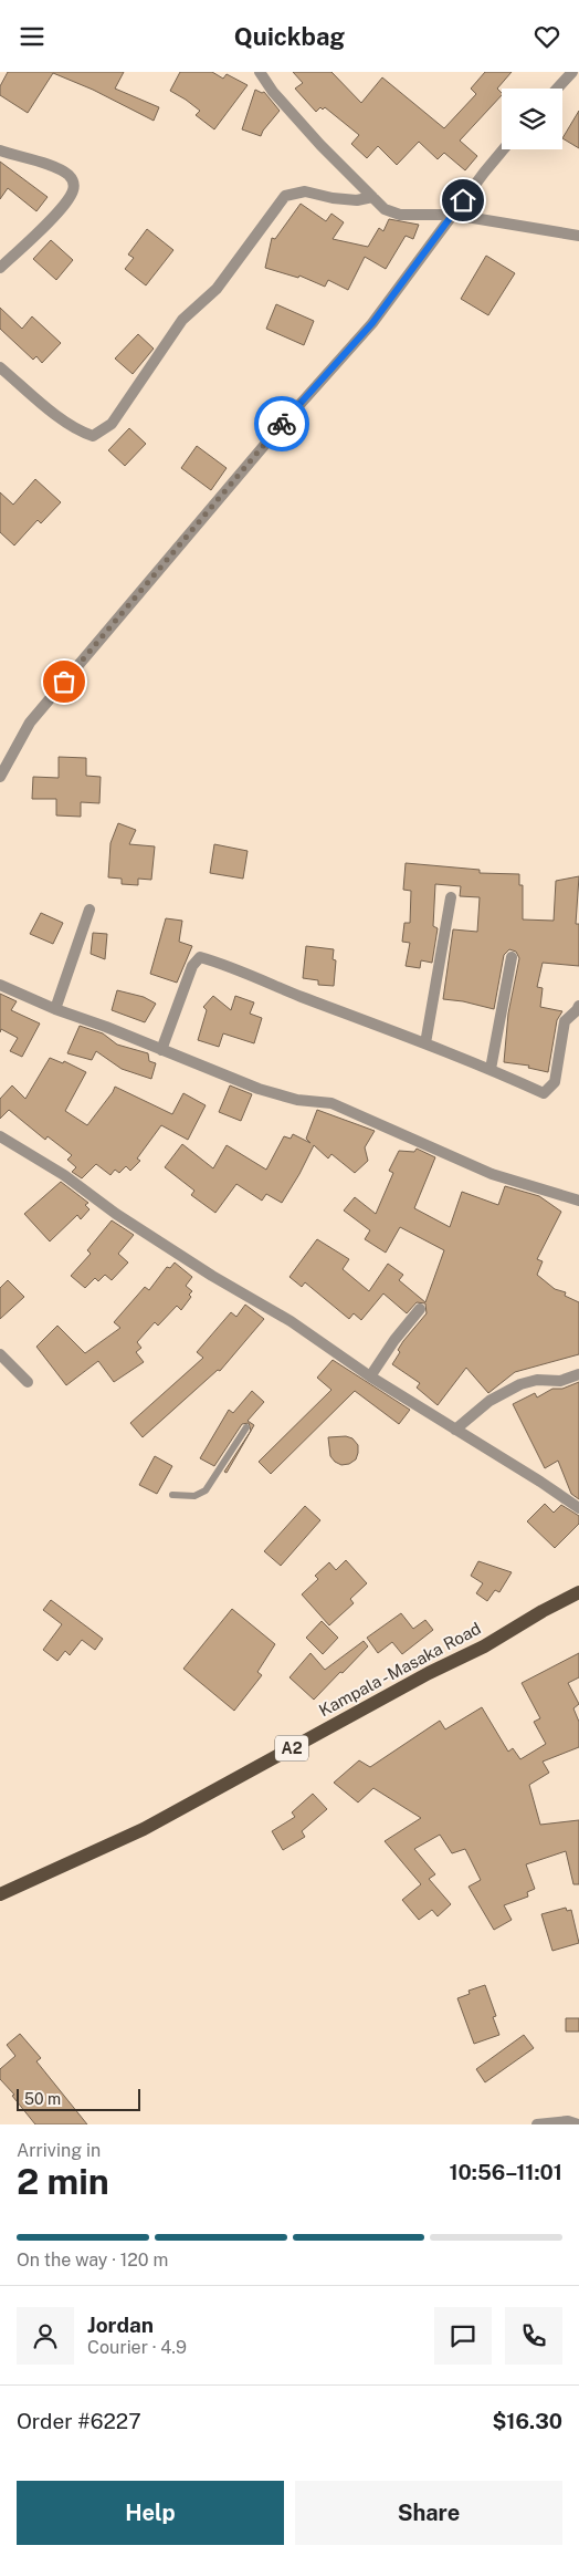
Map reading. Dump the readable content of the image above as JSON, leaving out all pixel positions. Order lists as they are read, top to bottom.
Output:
{
  "streets": {
    "main road": ["Kampala - Masaka Road", "A2"]
  },
  "scale_bar": "50 m",
  "page": {
    "header": "Quickbag",
    "scale": "50 m",
    "heading": ["2 min", "Arriving in", "10:56–11:01"],
    "panel": [
      "Jordan",
      "Courier · 4.9",
      "Order #6227",
      "$16.30"
    ],
    "bar": "On the way · 120 m",
    "buttons": ["Help", "Share"]
  }
}
